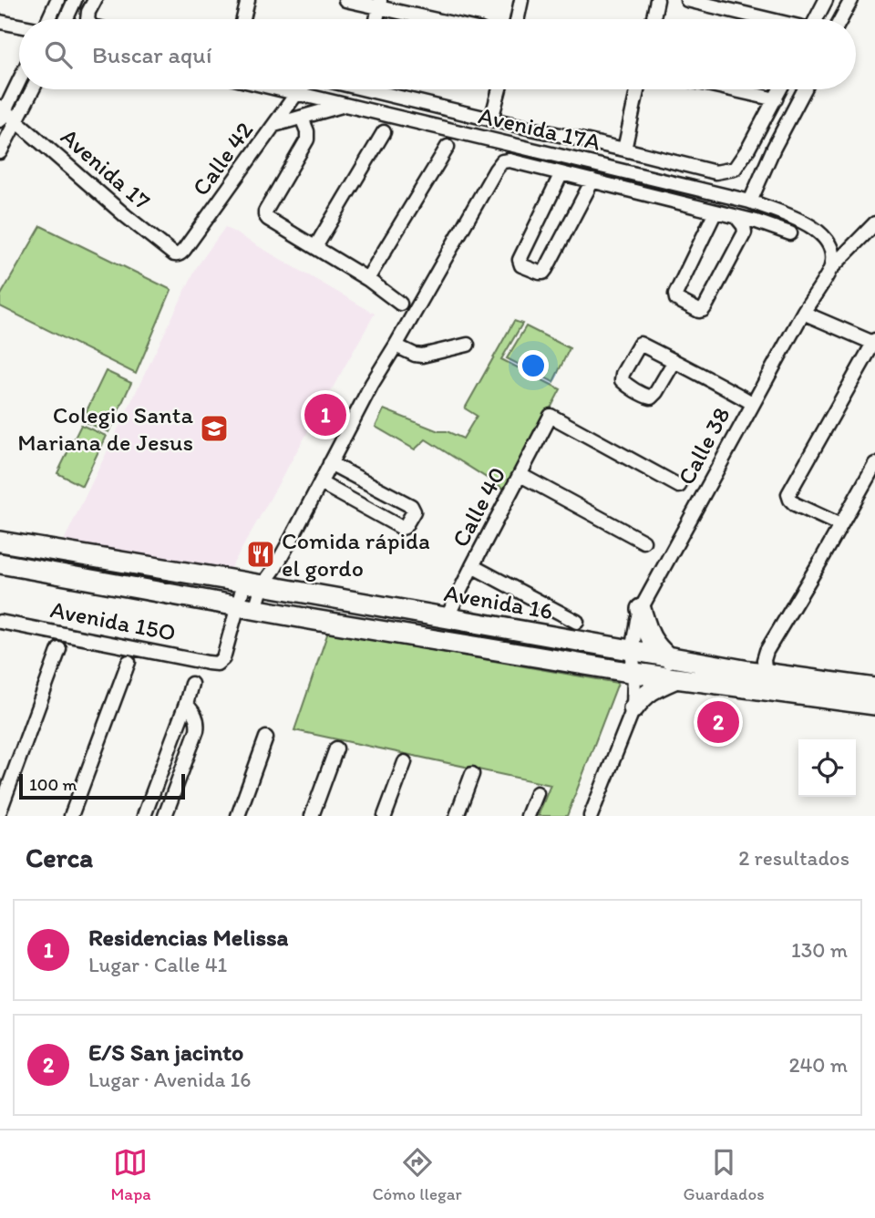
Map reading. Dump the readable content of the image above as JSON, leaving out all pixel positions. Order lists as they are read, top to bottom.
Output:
{
  "streets": {
    "highway": ["Avenida 16"],
    "street": [
      "Avenida 17A",
      "Calle 42",
      "Avenida 17",
      "Calle 38",
      "Calle 40",
      "Avenida 15O"
    ]
  },
  "crossings": [
    ["Avenida 17A", "Calle 42"],
    ["Avenida 17A", "Calle 38"],
    ["Calle 42", "Avenida 17"],
    ["Calle 38", "Avenida 16"],
    ["Calle 40", "Avenida 16"],
    ["Avenida 16", "Avenida 15O"]
  ],
  "places": {
    "school or university": ["Colegio Santa Mariana de Jesus"],
    "restaurant": ["Comida rápida el gordo"]
  },
  "scale_bar": "100 m",
  "page": {
    "search": "Buscar aquí",
    "pins": ["1", "2"],
    "scale": "100 m",
    "heading": ["Cerca", "2 resultados"],
    "list": [
      {
        "mark": "1",
        "name": "Residencias Melissa",
        "note": "Lugar · Calle 41",
        "value": "130 m"
      },
      {
        "mark": "2",
        "name": "E/S San jacinto",
        "note": "Lugar · Avenida 16",
        "value": "240 m"
      }
    ],
    "nav": ["Mapa", "Cómo llegar", "Guardados"]
  }
}
